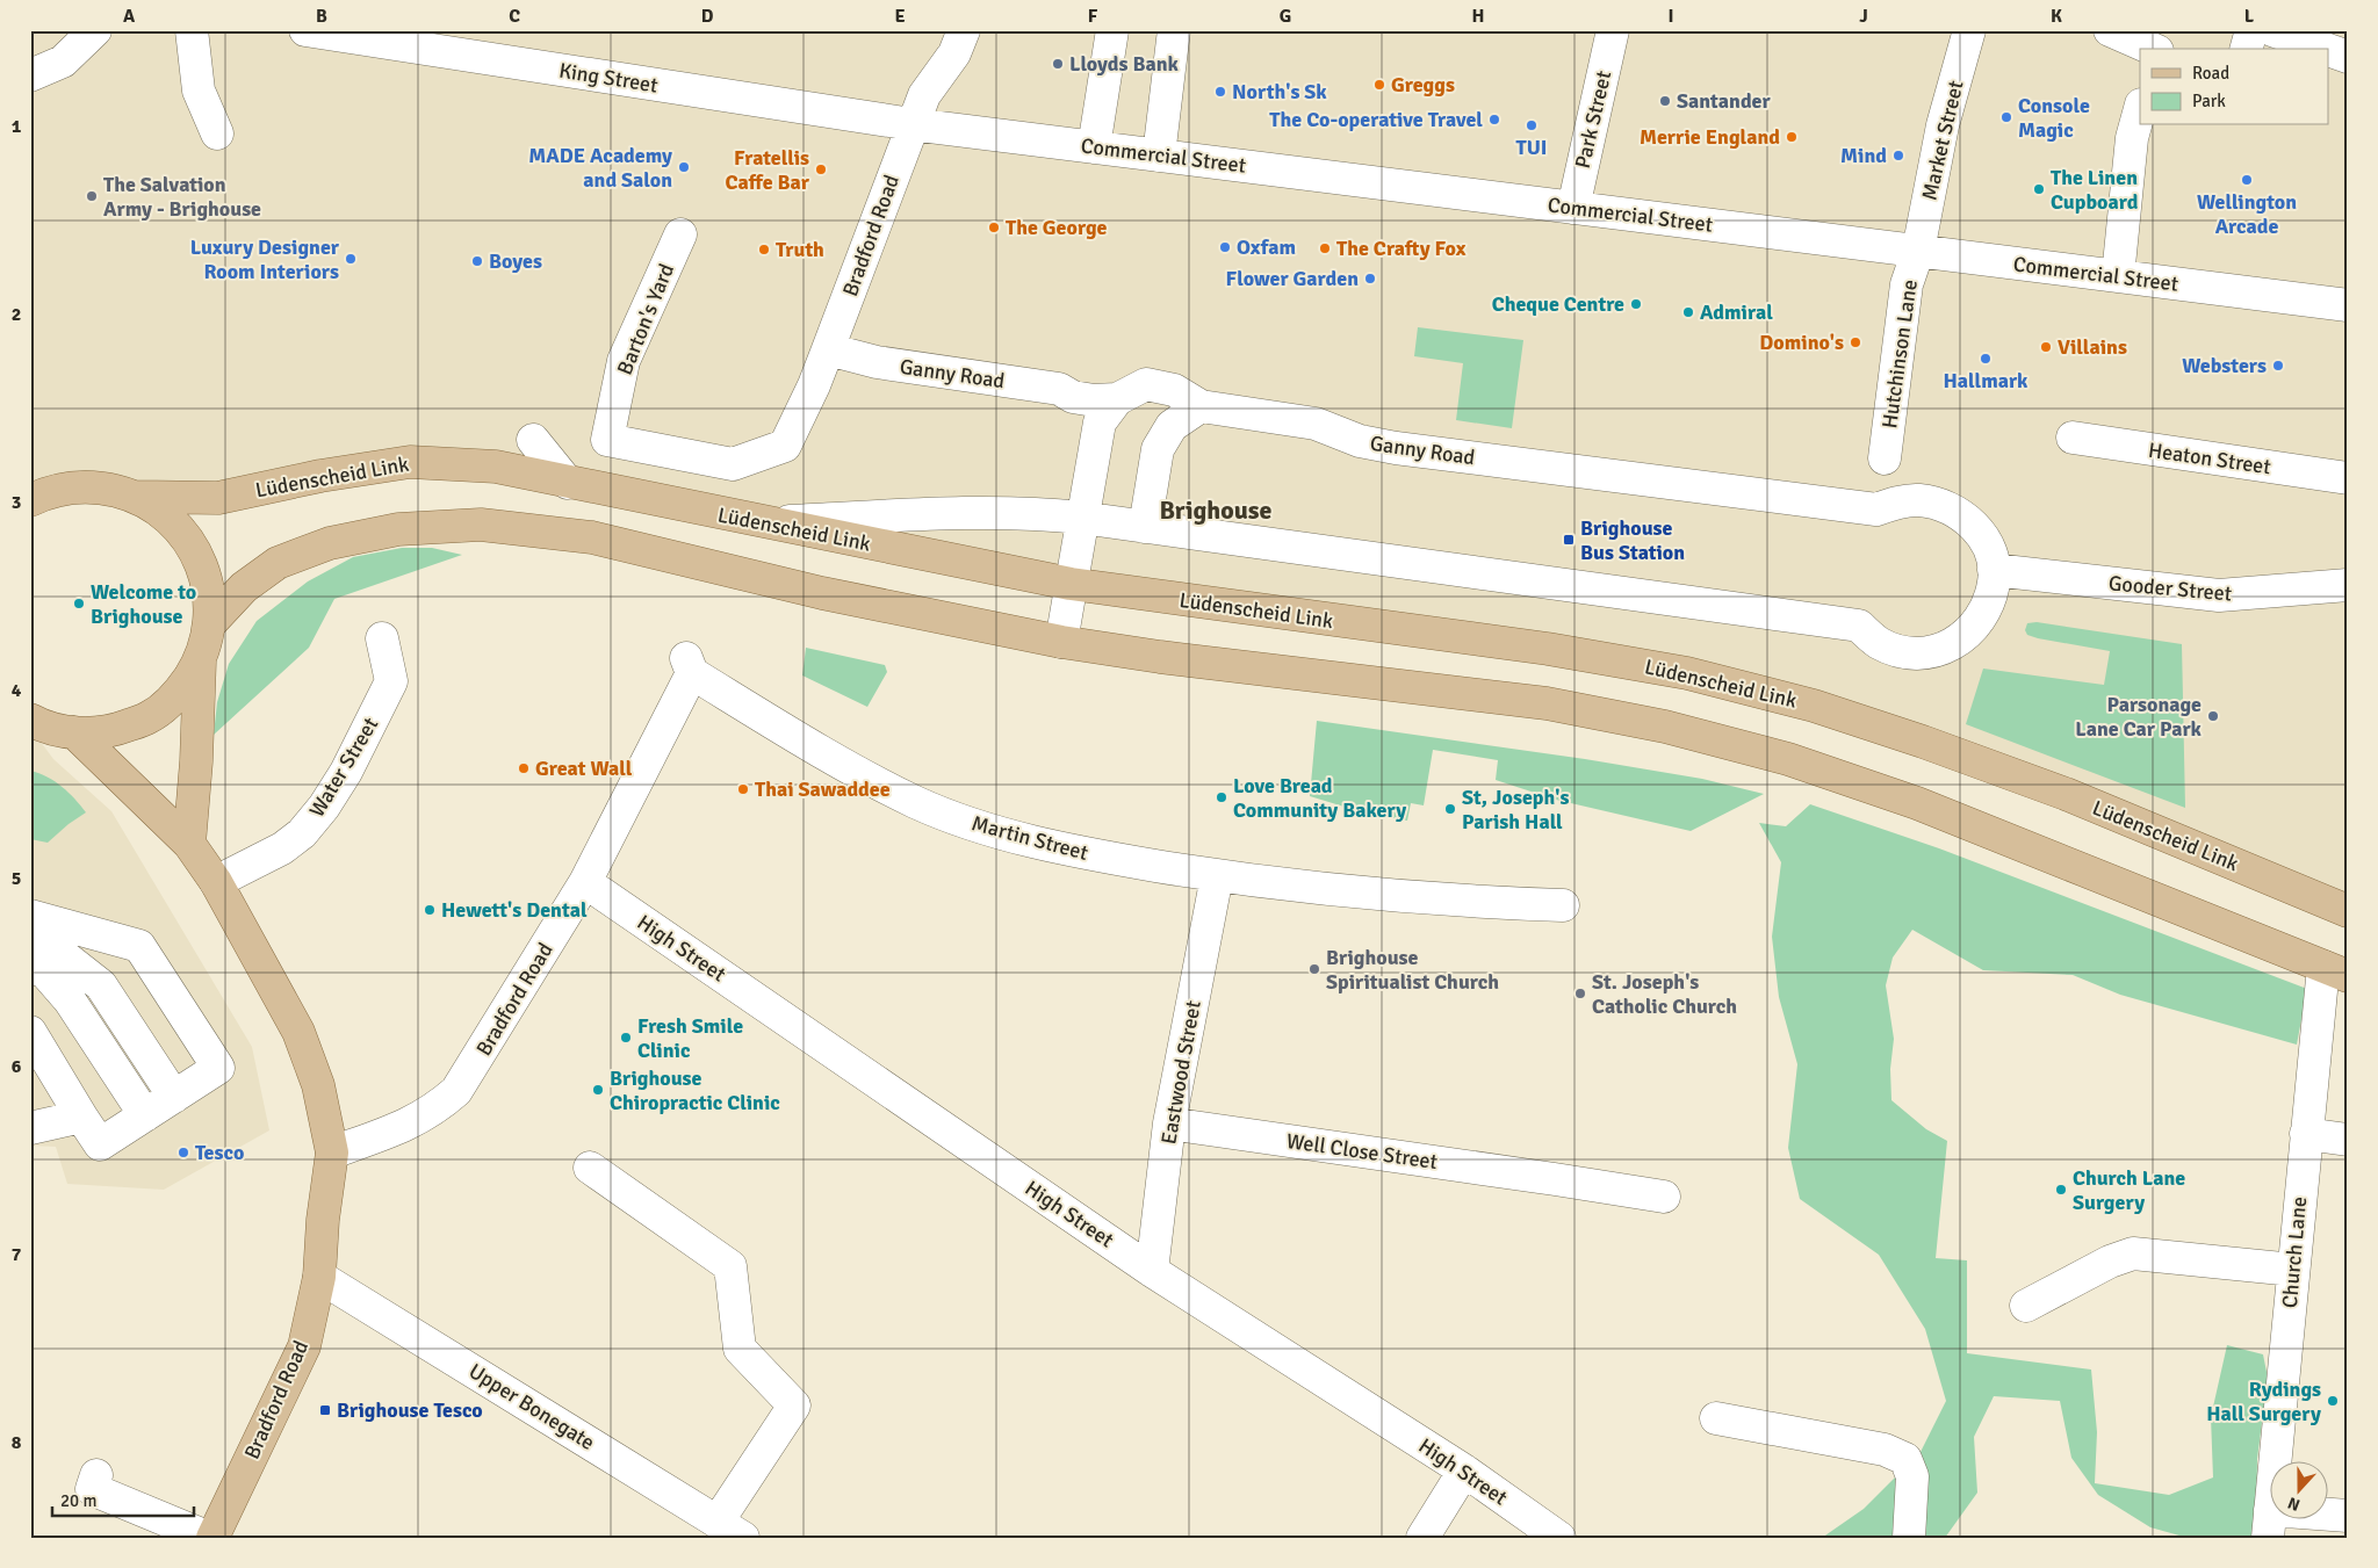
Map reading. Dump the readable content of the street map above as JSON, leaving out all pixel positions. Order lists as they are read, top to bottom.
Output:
{
  "streets": {
    "main road": ["Bradford Road", "Lüdenscheid Link"],
    "street": [
      "King Street",
      "Park Street",
      "Market Street",
      "Commercial Street",
      "Barton's Yard",
      "Hutchinson Lane",
      "Ganny Road",
      "Heaton Street",
      "Gooder Street",
      "Water Street",
      "Martin Street",
      "High Street",
      "Eastwood Street",
      "Well Close Street",
      "Church Lane",
      "Upper Bonegate"
    ]
  },
  "crossings": [
    ["King Street", "Commercial Street"],
    ["King Street", "Bradford Road"],
    ["Park Street", "Commercial Street"],
    ["Market Street", "Commercial Street"],
    ["Market Street", "Hutchinson Lane"],
    ["Commercial Street", "Bradford Road"],
    ["Commercial Street", "Hutchinson Lane"],
    ["Bradford Road", "Barton's Yard"],
    ["Bradford Road", "Ganny Road"],
    ["Bradford Road", "Water Street"],
    ["Bradford Road", "Martin Street"],
    ["Bradford Road", "High Street"],
    ["Bradford Road", "Upper Bonegate"],
    ["Ganny Road", "Gooder Street"],
    ["Martin Street", "Eastwood Street"],
    ["High Street", "Eastwood Street"],
    ["Eastwood Street", "Well Close Street"]
  ],
  "districts": ["Brighouse"],
  "places": {
    "other": [
      "Lloyds Bank",
      "Greggs",
      "North's Sk",
      "Santander",
      "Console Magic",
      "The Co-operative Travel",
      "TUI",
      "Merrie England",
      "Mind",
      "MADE Academy and Salon",
      "Fratellis Caffe Bar",
      "Wellington Arcade",
      "The Linen Cupboard",
      "The Salvation Army - Brighouse",
      "The George",
      "Oxfam",
      "The Crafty Fox",
      "Truth",
      "Luxury Designer Room Interiors",
      "Boyes",
      "Flower Garden",
      "Cheque Centre",
      "Admiral",
      "Domino's",
      "Villains",
      "Hallmark",
      "Websters",
      "Welcome to Brighouse",
      "Parsonage Lane Car Park",
      "Great Wall",
      "Thai Sawaddee",
      "Love Bread Community Bakery",
      "St, Joseph's Parish Hall",
      "Hewett's Dental",
      "Brighouse Spiritualist Church",
      "St. Joseph's Catholic Church",
      "Fresh Smile Clinic",
      "Brighouse Chiropractic Clinic",
      "Tesco",
      "Church Lane Surgery",
      "Rydings Hall Surgery"
    ],
    "transit": ["Brighouse Bus Station", "Brighouse Tesco"]
  },
  "legend": ["Road", "Park"],
  "scale_bar": "20 m",
  "north": "bottom",
  "grid": {
    "columns": [
      "A",
      "B",
      "C",
      "D",
      "E",
      "F",
      "G",
      "H",
      "I",
      "J",
      "K",
      "L"
    ],
    "rows": [
      "1",
      "2",
      "3",
      "4",
      "5",
      "6",
      "7",
      "8"
    ]
  }
}
